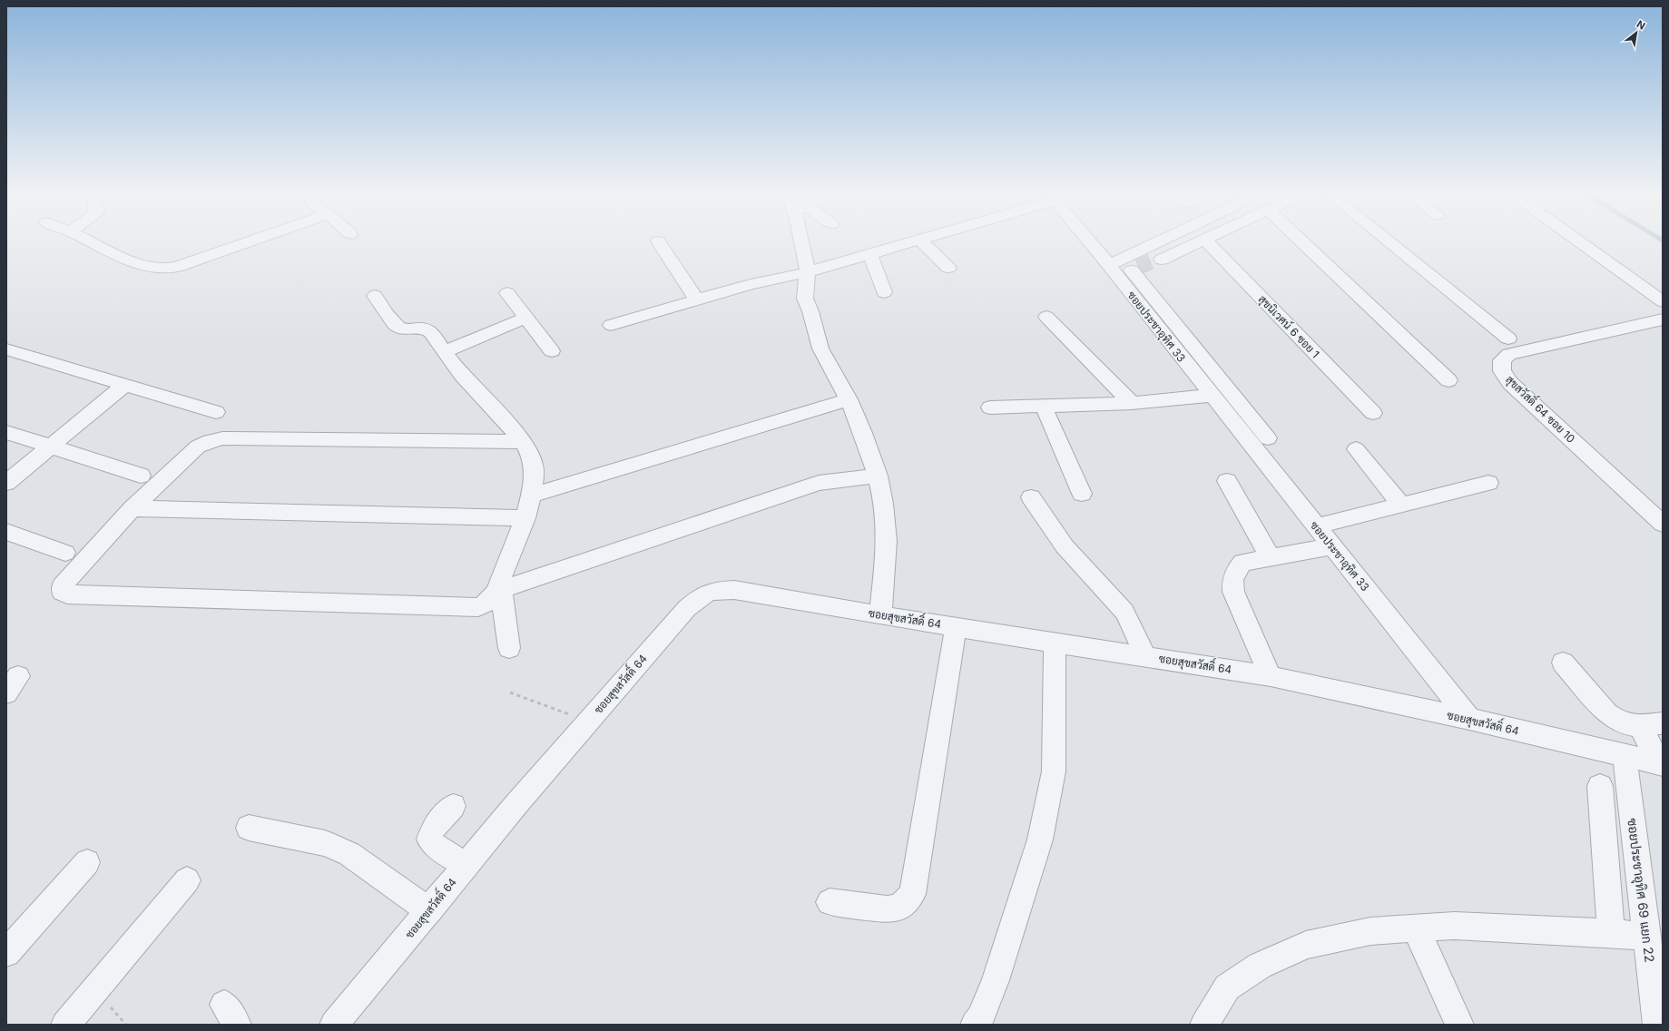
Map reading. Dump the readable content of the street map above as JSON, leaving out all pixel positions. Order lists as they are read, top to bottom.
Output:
{
  "streets": {
    "street": [
      "ซอยประชาอุทิศ 33",
      "สุขนิเวศน์ 6 ซอย 1",
      "สุขสวัสดิ์ 64 ซอย 10",
      "ซอยสุขสวัสดิ์ 64",
      "ซอยประชาอุทิศ 69 แยก 22"
    ]
  },
  "crossings": [
    ["ซอยประชาอุทิศ 33", "ซอยสุขสวัสดิ์ 64"],
    ["ซอยสุขสวัสดิ์ 64", "ซอยประชาอุทิศ 69 แยก 22"]
  ],
  "north": "top right"
}
